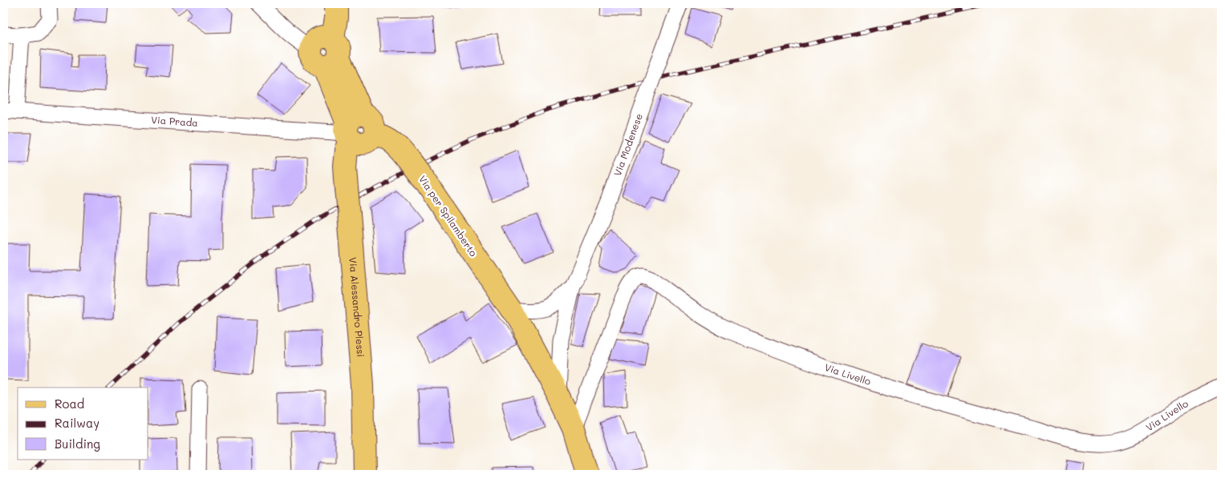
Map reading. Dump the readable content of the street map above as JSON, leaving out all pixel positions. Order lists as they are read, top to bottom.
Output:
{
  "streets": {
    "main road": ["Via Modenese", "Via per Spilamberto", "Via Alessandro Plessi"],
    "street": ["Via Prada", "Via Livello"]
  },
  "crossings": [
    ["Via Prada", "Via per Spilamberto"],
    ["Via Prada", "Via Alessandro Plessi"],
    ["Via Modenese", "Via per Spilamberto"],
    ["Via Modenese", "Via Livello"],
    ["Via per Spilamberto", "Via Alessandro Plessi"]
  ],
  "legend": ["Road", "Railway", "Building"]
}
